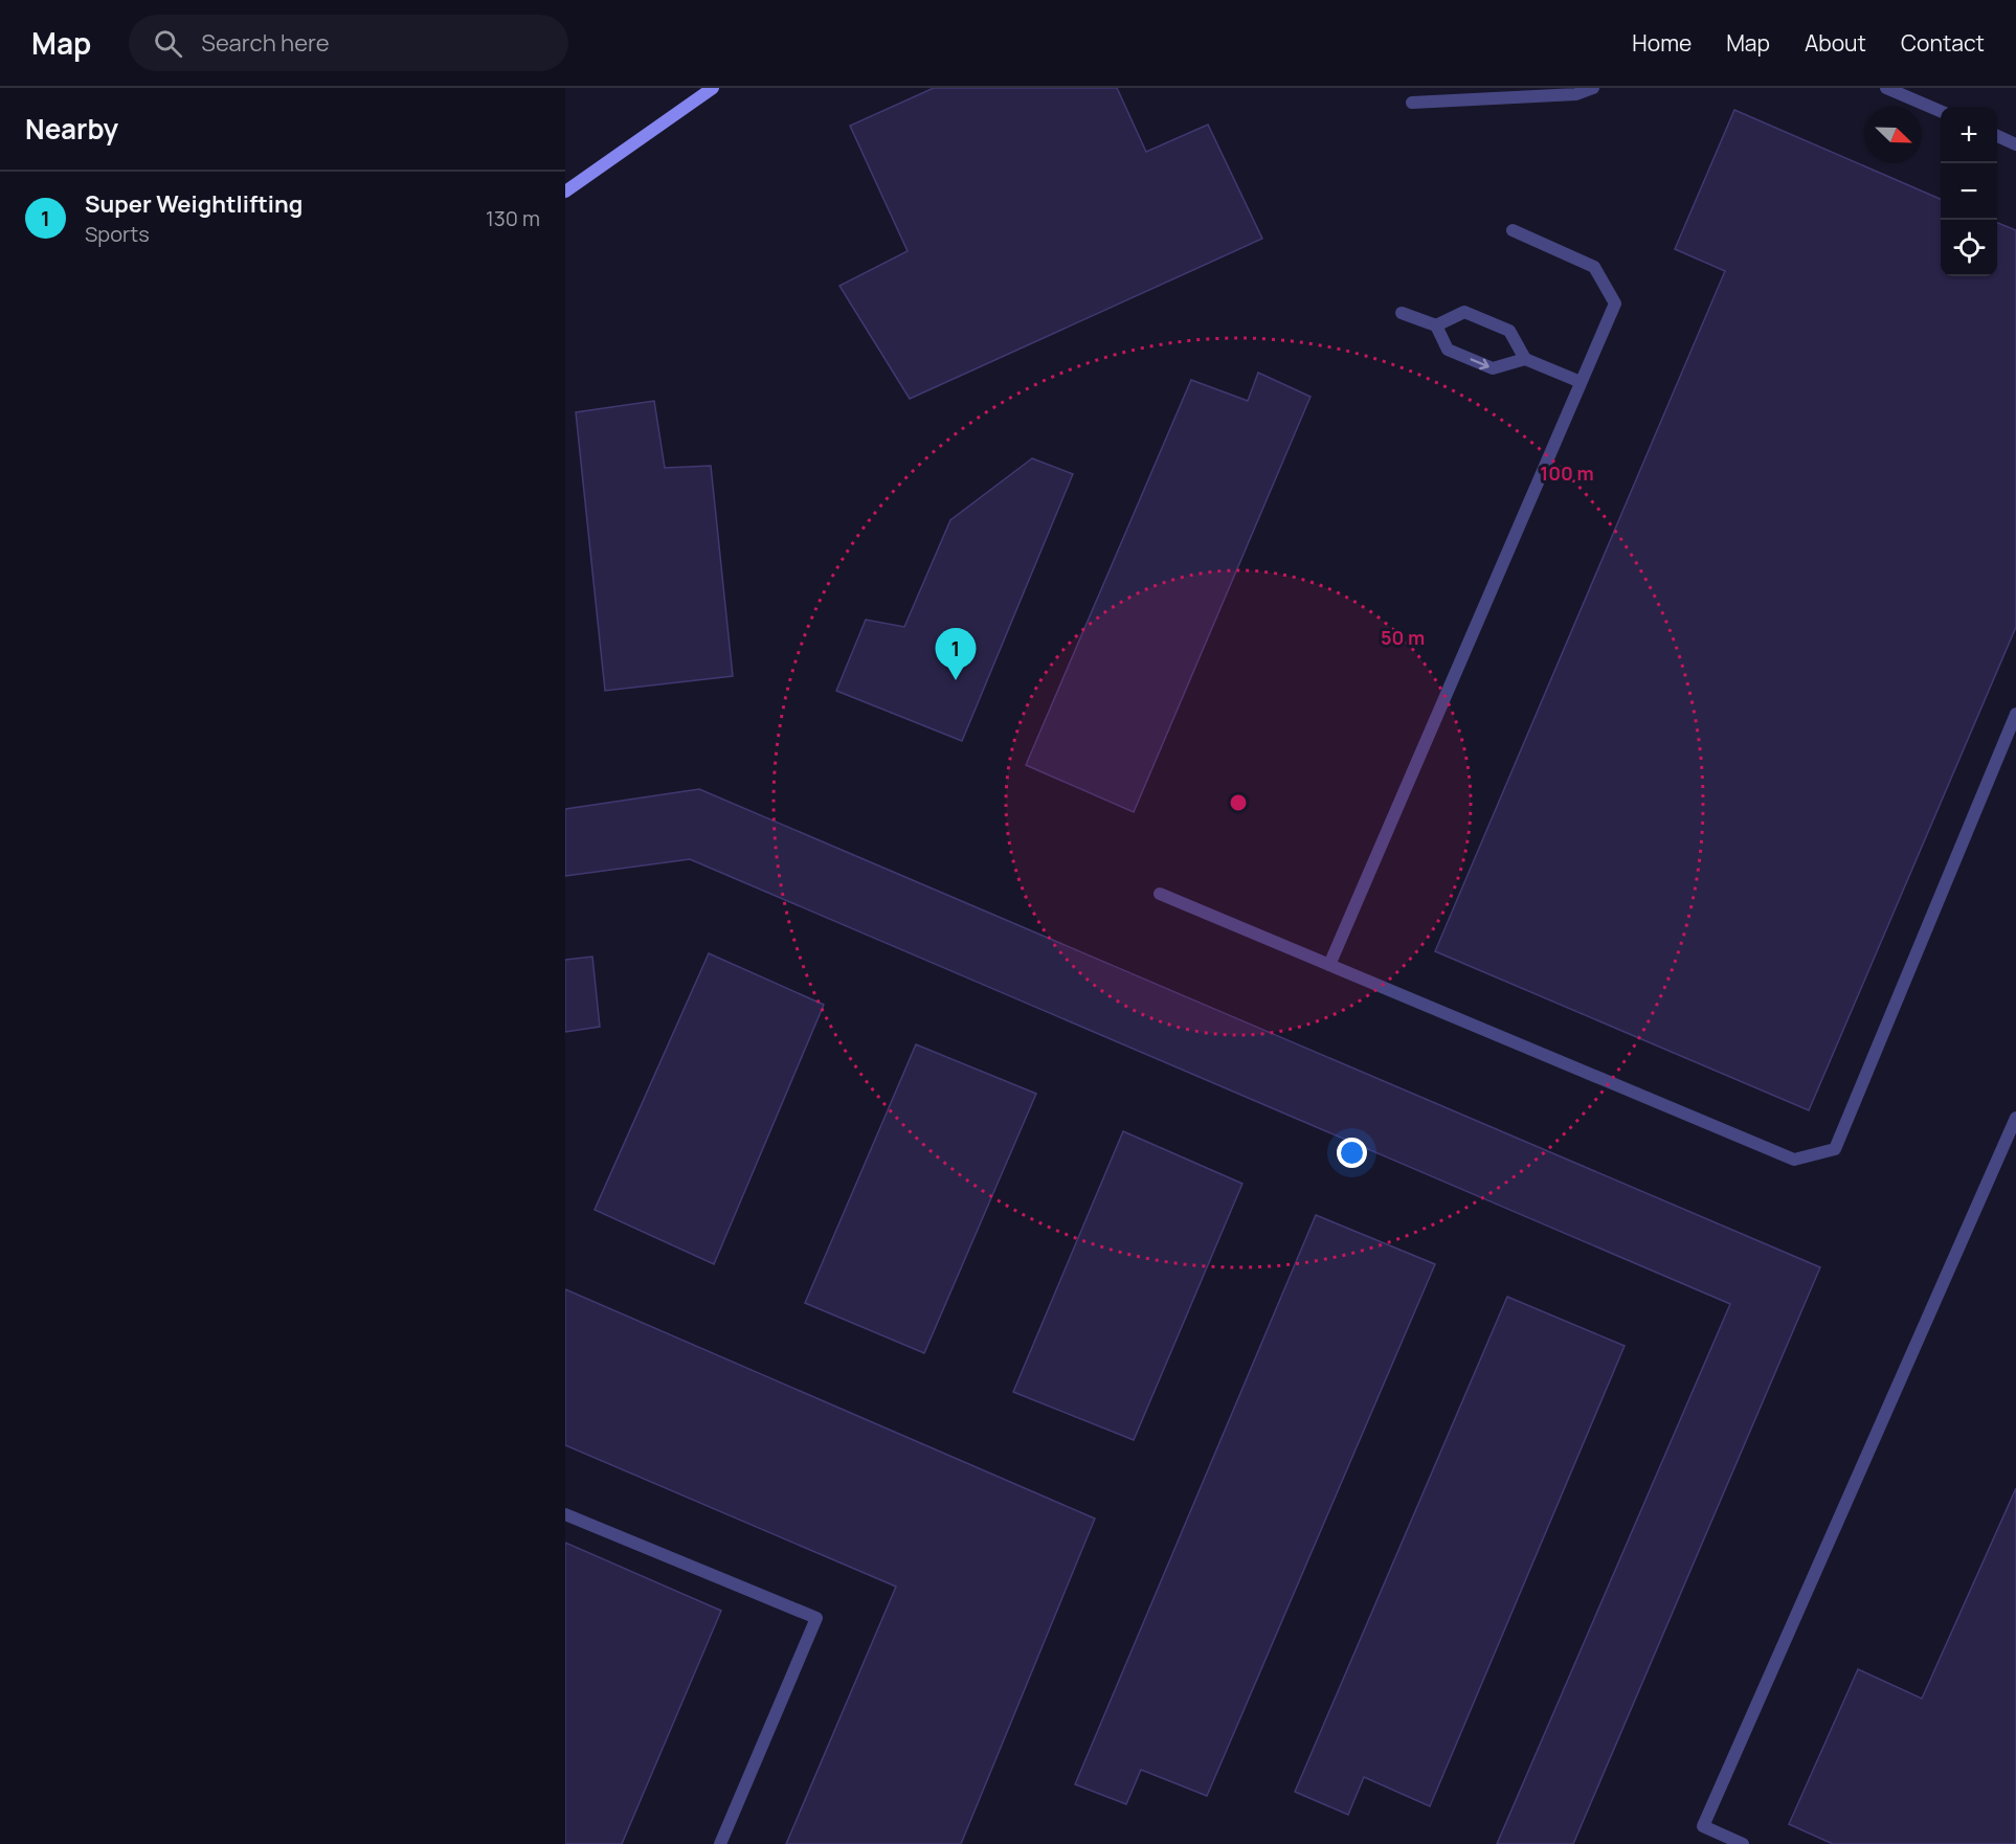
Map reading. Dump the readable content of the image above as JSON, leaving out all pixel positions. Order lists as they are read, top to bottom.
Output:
{
  "north": "bottom right",
  "page": {
    "header": "Map",
    "search": "Search here",
    "nav": [
      "Home",
      "Map",
      "About",
      "Contact"
    ],
    "heading": "Nearby",
    "map_buttons": ["+", "−"],
    "list": [
      {
        "mark": "1",
        "name": "Super Weightlifting",
        "note": "Sports",
        "value": "130 m"
      }
    ],
    "pins": "1"
  },
  "rings": ["100 m", "50 m"]
}
